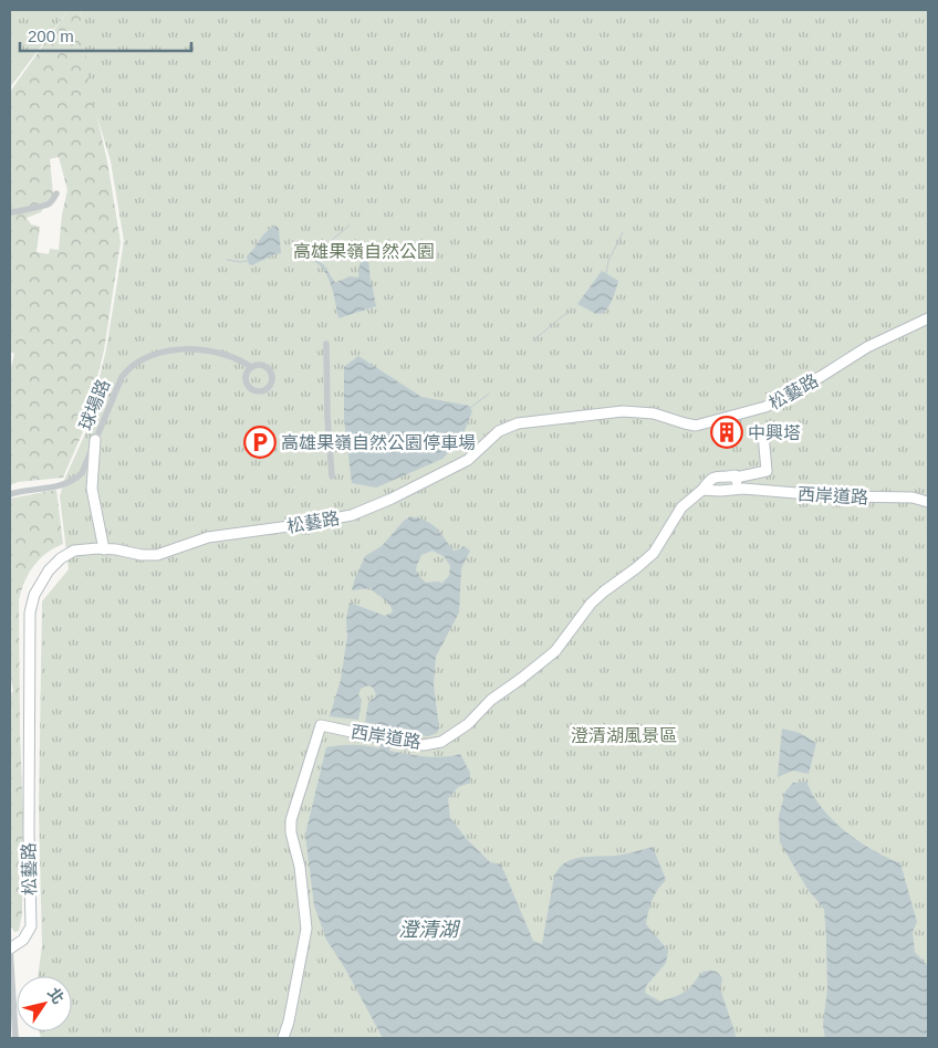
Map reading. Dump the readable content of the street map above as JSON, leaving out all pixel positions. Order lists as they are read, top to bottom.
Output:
{
  "streets": {
    "street": ["松藝路", "球場路", "西岸道路"]
  },
  "water": ["澄清湖"],
  "parks": ["高雄果嶺自然公園", "澄清湖風景區"],
  "places": {
    "building": ["中興塔"],
    "parking": ["高雄果嶺自然公園停車場"]
  },
  "scale_bar": "200 m",
  "north": "top right"
}
